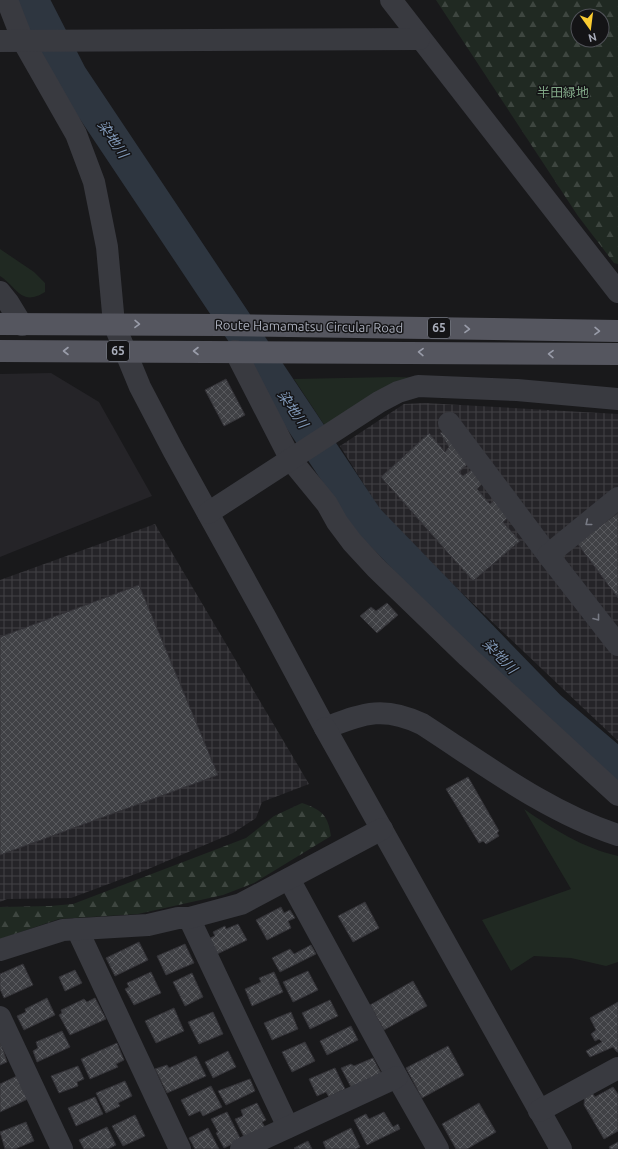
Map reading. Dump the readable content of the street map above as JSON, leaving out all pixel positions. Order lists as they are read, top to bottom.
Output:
{
  "streets": {
    "main road": ["Route Hamamatsu Circular Road", "65"]
  },
  "water": ["染地川"],
  "parks": ["半田緑地"],
  "north": "bottom"
}
